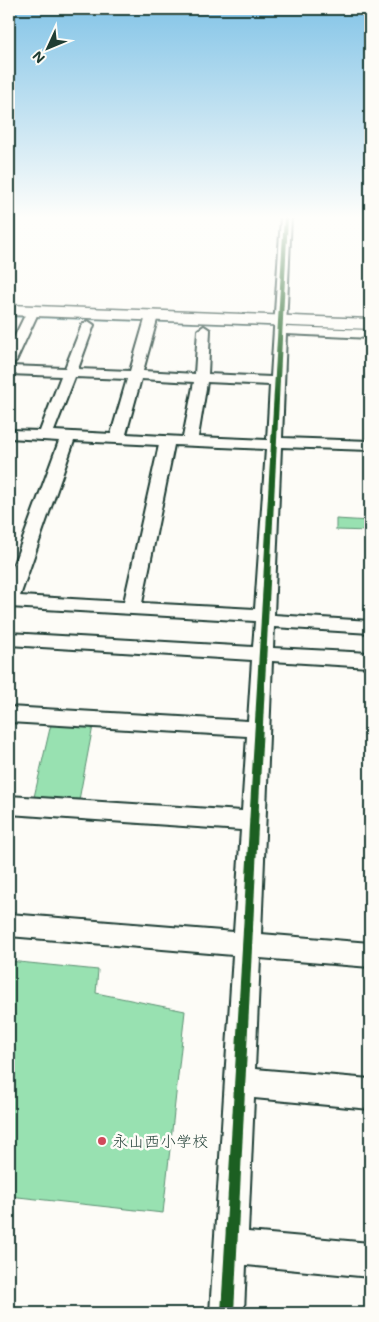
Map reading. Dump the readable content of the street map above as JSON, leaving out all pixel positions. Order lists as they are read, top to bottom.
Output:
{
  "places": ["永山西小学校"],
  "north": "bottom left"
}
